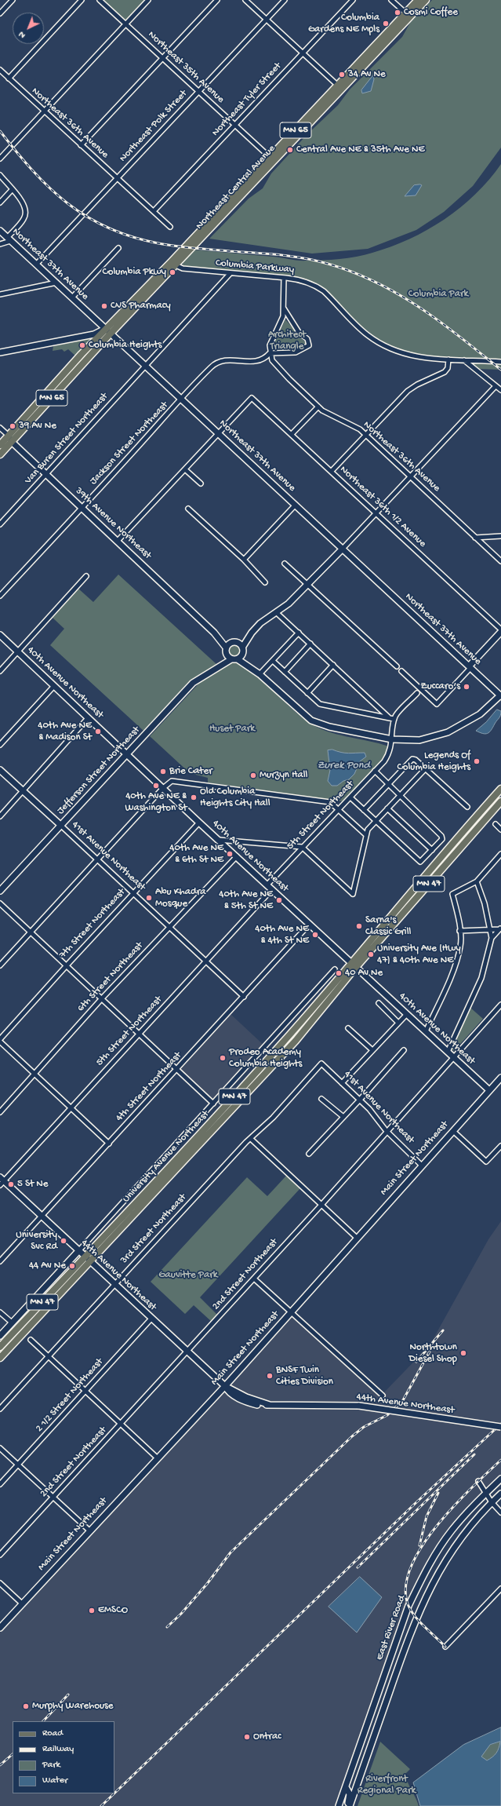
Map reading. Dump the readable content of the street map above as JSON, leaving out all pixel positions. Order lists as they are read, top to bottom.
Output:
{
  "streets": {
    "main road": [
      "MN 65",
      "Northeast Central Avenue",
      "MN 47",
      "University Avenue Northeast"
    ],
    "street": [
      "Northeast 35th Avenue",
      "Northeast Tyler Street",
      "Northeast 36th Avenue",
      "Northeast Polk Street",
      "Northeast 37th Avenue",
      "Columbia Parkway",
      "Van Buren Street Northeast",
      "Jackson Street Northeast",
      "Northeast 36th 1/2 Avenue",
      "39th Avenue Northeast",
      "40th Avenue Northeast",
      "Jefferson Street Northeast",
      "5th Street Northeast",
      "41st Avenue Northeast",
      "7th Street Northeast",
      "6th Street Northeast",
      "4th Street Northeast",
      "Main Street Northeast",
      "3rd Street Northeast",
      "2nd Street Northeast",
      "44th Avenue Northeast",
      "2 1/2 Street Northeast",
      "East River Road"
    ]
  },
  "crossings": [
    ["Northeast 35th Avenue", "Northeast Tyler Street"],
    ["Northeast 35th Avenue", "Northeast Polk Street"],
    ["Northeast 35th Avenue", "Northeast Central Avenue"],
    ["Northeast Tyler Street", "Northeast 36th Avenue"],
    ["Northeast 36th Avenue", "Northeast Polk Street"],
    ["Northeast 36th Avenue", "Jackson Street Northeast"],
    ["Northeast Polk Street", "Northeast 37th Avenue"],
    ["MN 65", "Northeast Central Avenue"],
    ["MN 65", "Northeast 37th Avenue"],
    ["MN 65", "39th Avenue Northeast"],
    ["Northeast Central Avenue", "Northeast 37th Avenue"],
    ["Northeast Central Avenue", "Columbia Parkway"],
    ["Northeast 37th Avenue", "Van Buren Street Northeast"],
    ["Northeast 37th Avenue", "Jackson Street Northeast"],
    ["Northeast 37th Avenue", "Northeast 36th 1/2 Avenue"],
    ["Columbia Parkway", "Van Buren Street Northeast"],
    ["Van Buren Street Northeast", "39th Avenue Northeast"],
    ["Jackson Street Northeast", "39th Avenue Northeast"],
    ["39th Avenue Northeast", "Jefferson Street Northeast"],
    ["40th Avenue Northeast", "Jefferson Street Northeast"],
    ["40th Avenue Northeast", "5th Street Northeast"],
    ["40th Avenue Northeast", "7th Street Northeast"],
    ["40th Avenue Northeast", "6th Street Northeast"],
    ["40th Avenue Northeast", "4th Street Northeast"],
    ["40th Avenue Northeast", "University Avenue Northeast"],
    ["40th Avenue Northeast", "Main Street Northeast"],
    ["40th Avenue Northeast", "2nd Street Northeast"],
    ["Jefferson Street Northeast", "41st Avenue Northeast"],
    ["5th Street Northeast", "41st Avenue Northeast"],
    ["5th Street Northeast", "44th Avenue Northeast"],
    ["41st Avenue Northeast", "7th Street Northeast"],
    ["41st Avenue Northeast", "6th Street Northeast"],
    ["41st Avenue Northeast", "4th Street Northeast"],
    ["41st Avenue Northeast", "Main Street Northeast"],
    ["41st Avenue Northeast", "3rd Street Northeast"],
    ["41st Avenue Northeast", "2nd Street Northeast"],
    ["4th Street Northeast", "44th Avenue Northeast"],
    ["University Avenue Northeast", "44th Avenue Northeast"],
    ["Main Street Northeast", "44th Avenue Northeast"],
    ["3rd Street Northeast", "44th Avenue Northeast"],
    ["2nd Street Northeast", "44th Avenue Northeast"],
    ["44th Avenue Northeast", "2 1/2 Street Northeast"]
  ],
  "water": ["Zurek Pond"],
  "parks": [
    "Columbia Park",
    "Architect Triangle",
    "Huset Park",
    "Gauvitte Park",
    "Riverfront Regional Park"
  ],
  "places": [
    "Cosmi Coffee",
    "Columbia Gardens NE Mpls",
    "34 Av Ne",
    "Central Ave NE & 35th Ave NE",
    "Columbia Pkwy",
    "CVS Pharmacy",
    "Columbia Heights",
    "39 Av Ne",
    "Zuccaro’s",
    "40th Ave NE & Madison St",
    "Legends Of Columbia Heights",
    "Brie Cater",
    "Murzyn Hall",
    "40th Ave NE & Washington St",
    "Old Columbia Heights City Hall",
    "40th Ave NE & 6th St NE",
    "Abu Khadra Mosque",
    "40th Ave NE & 5th St NE",
    "Sarna's Classic Grill",
    "40th Ave NE & 4th St NE",
    "University Ave (Hwy 47) & 40th Ave NE",
    "40 Av Ne",
    "Prodeo Academy Columbia Heights",
    "5 St Ne",
    "University Svc Rd",
    "44 Av Ne",
    "Northtown Diesel Shop",
    "BNSF Twin Cities Division",
    "EMSCO",
    "Murphy Warehouse",
    "Ontrac"
  ],
  "legend": [
    "Road",
    "Railway",
    "Park",
    "Water"
  ],
  "north": "bottom left"
}
